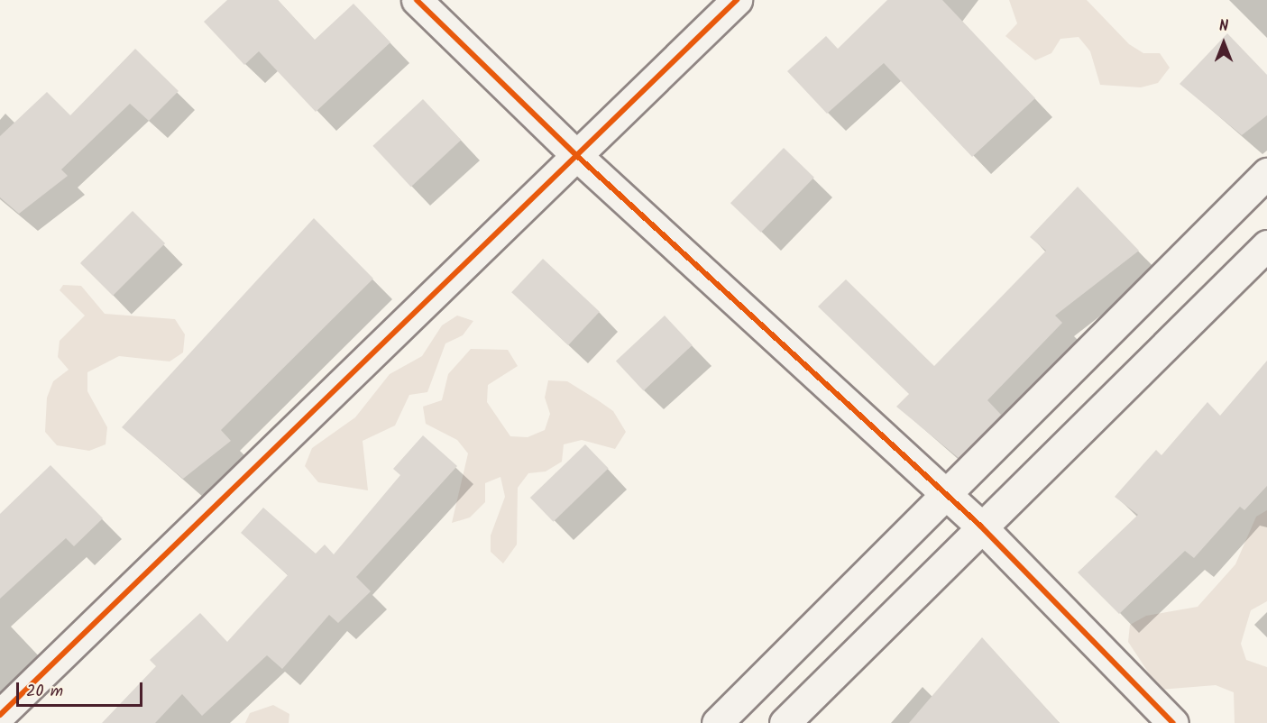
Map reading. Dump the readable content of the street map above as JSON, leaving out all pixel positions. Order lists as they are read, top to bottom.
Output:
{
  "scale_bar": "20 m",
  "north": "top"
}
